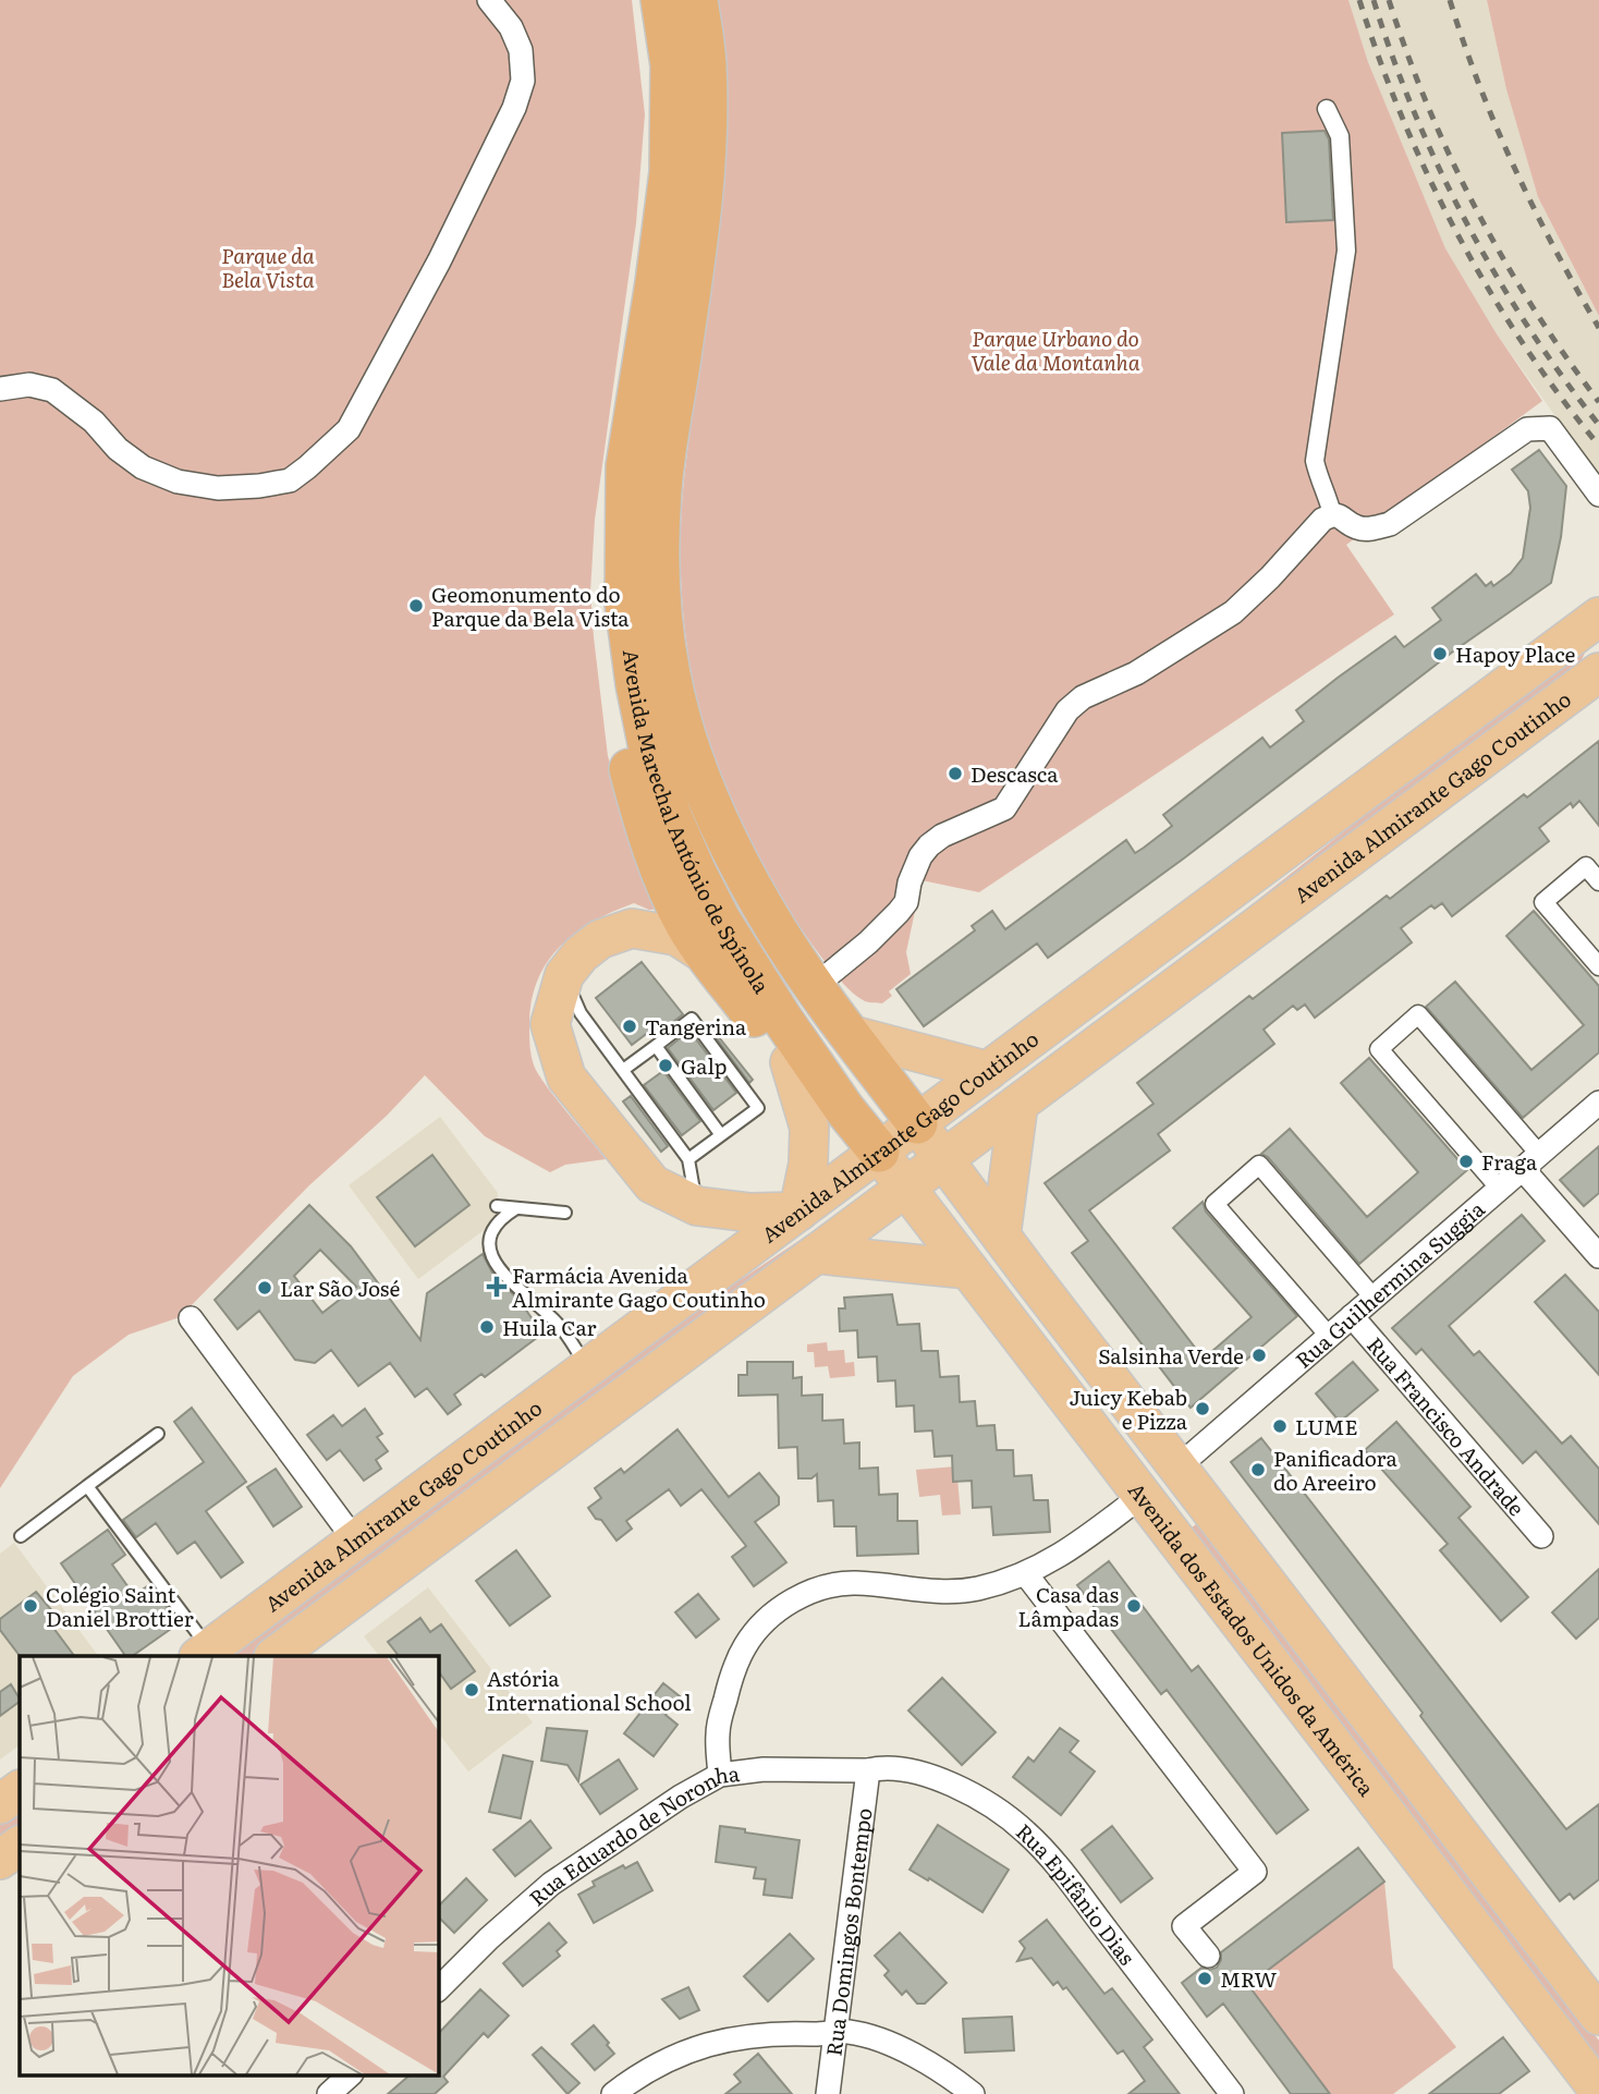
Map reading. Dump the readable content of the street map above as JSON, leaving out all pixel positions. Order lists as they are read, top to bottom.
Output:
{
  "streets": {
    "highway": ["Avenida Marechal António de Spínola"],
    "main road": ["Avenida Almirante Gago Coutinho", "Avenida dos Estados Unidos da América"],
    "street": [
      "Rua Guilhermina Suggia",
      "Rua Francisco Andrade",
      "Rua Eduardo de Noronha",
      "Rua Epifânio Dias",
      "Rua Domingos Bontempo"
    ]
  },
  "crossings": [
    ["Avenida Almirante Gago Coutinho", "Avenida Marechal António de Spínola"],
    ["Avenida Almirante Gago Coutinho", "Avenida dos Estados Unidos da América"],
    ["Avenida Marechal António de Spínola", "Avenida dos Estados Unidos da América"],
    ["Rua Guilhermina Suggia", "Rua Francisco Andrade"],
    ["Rua Eduardo de Noronha", "Rua Epifânio Dias"],
    ["Rua Eduardo de Noronha", "Rua Domingos Bontempo"],
    ["Rua Epifânio Dias", "Rua Domingos Bontempo"]
  ],
  "parks": ["Parque da Bela Vista", "Parque Urbano do Vale da Montanha"],
  "places": {
    "other": [
      "Geomonumento do Parque da Bela Vista",
      "Hapoy Place",
      "Descasca",
      "Tangerina",
      "Galp",
      "Fraga",
      "Lar São José",
      "Huila Car",
      "Salsinha Verde",
      "Juicy Kebab e Pizza",
      "LUME",
      "Panificadora do Areeiro",
      "Colégio Saint Daniel Brottier",
      "Casa das Lâmpadas",
      "Astória International School",
      "MRW"
    ],
    "health": ["Farmácia Avenida Almirante Gago Coutinho"]
  }
}
